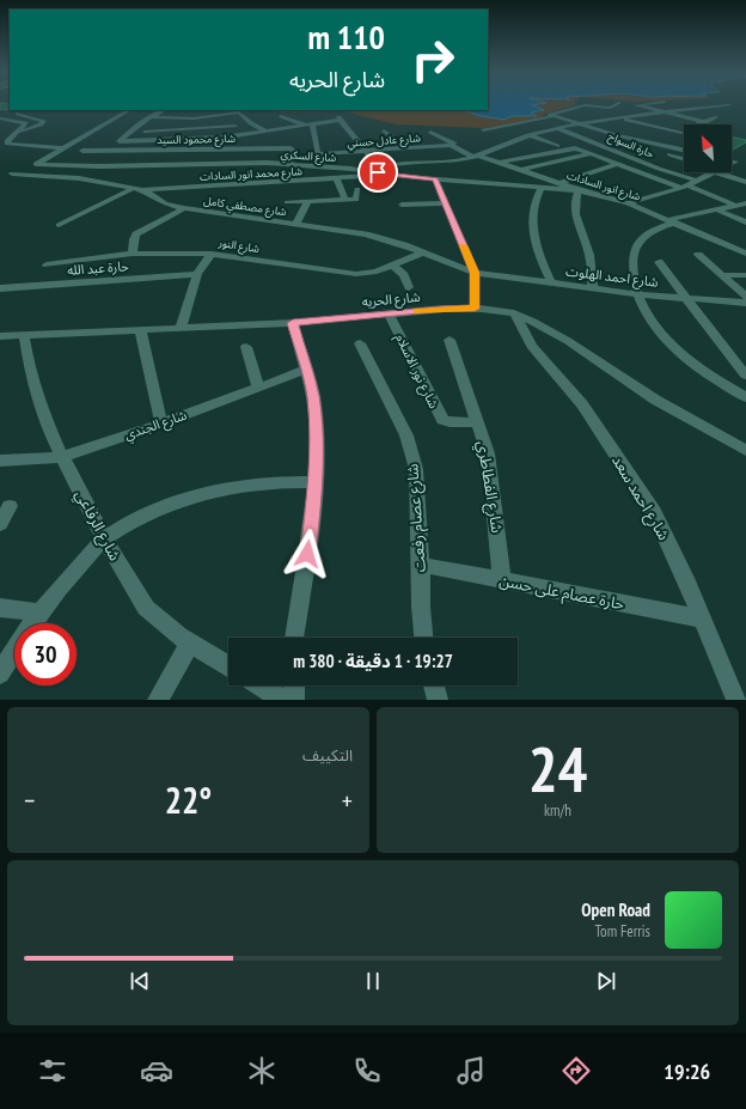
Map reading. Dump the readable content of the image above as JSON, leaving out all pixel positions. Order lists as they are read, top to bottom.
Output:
{
  "streets": {
    "street": [
      "شارع محمود السيد",
      "شارع عادل حسني",
      "حارة السواح",
      "شارع السكري",
      "شارع محمد انور السادات",
      "شارع انور السادات",
      "شارع مصطفي كامل",
      "شارع النور",
      "حارة عبد الله",
      "شارع احمد الهلوت",
      "شارع الحريه",
      "شارع نور الاسلام",
      "شارع الجندي",
      "شارع الفطاطري",
      "شارع احمد سعد",
      "شارع عصام رفعت",
      "شارع الرفاعي",
      "حارة عصام على حسن"
    ]
  },
  "crossings": [
    ["شارع محمود السيد", "شارع السكري"],
    ["شارع عادل حسني", "شارع انور السادات"],
    ["شارع السكري", "شارع محمد انور السادات"],
    ["شارع السكري", "شارع انور السادات"],
    ["شارع السكري", "شارع مصطفي كامل"],
    ["شارع محمد انور السادات", "شارع مصطفي كامل"],
    ["شارع مصطفي كامل", "شارع النور"],
    ["شارع مصطفي كامل", "شارع احمد الهلوت"],
    ["شارع الحريه", "شارع نور الاسلام"],
    ["شارع الحريه", "شارع احمد سعد"],
    ["شارع الحريه", "شارع الرفاعي"],
    ["شارع نور الاسلام", "شارع الفطاطري"],
    ["شارع الجندي", "شارع الرفاعي"],
    ["شارع الفطاطري", "حارة عصام على حسن"],
    ["شارع احمد سعد", "حارة عصام على حسن"],
    ["شارع عصام رفعت", "حارة عصام على حسن"]
  ],
  "north": "top left",
  "page": {
    "turn": ["110 m", "شارع الحريه"],
    "limit": "30",
    "trip": "19:27 · 1 دقيقة · 380 m",
    "tile": [
      ["24", "km/h"],
      "التكييف"
    ],
    "heat": ["−", "22°", "+"],
    "song": ["Open Road", "Tom Ferris"],
    "tabs": "19:26"
  }
}
